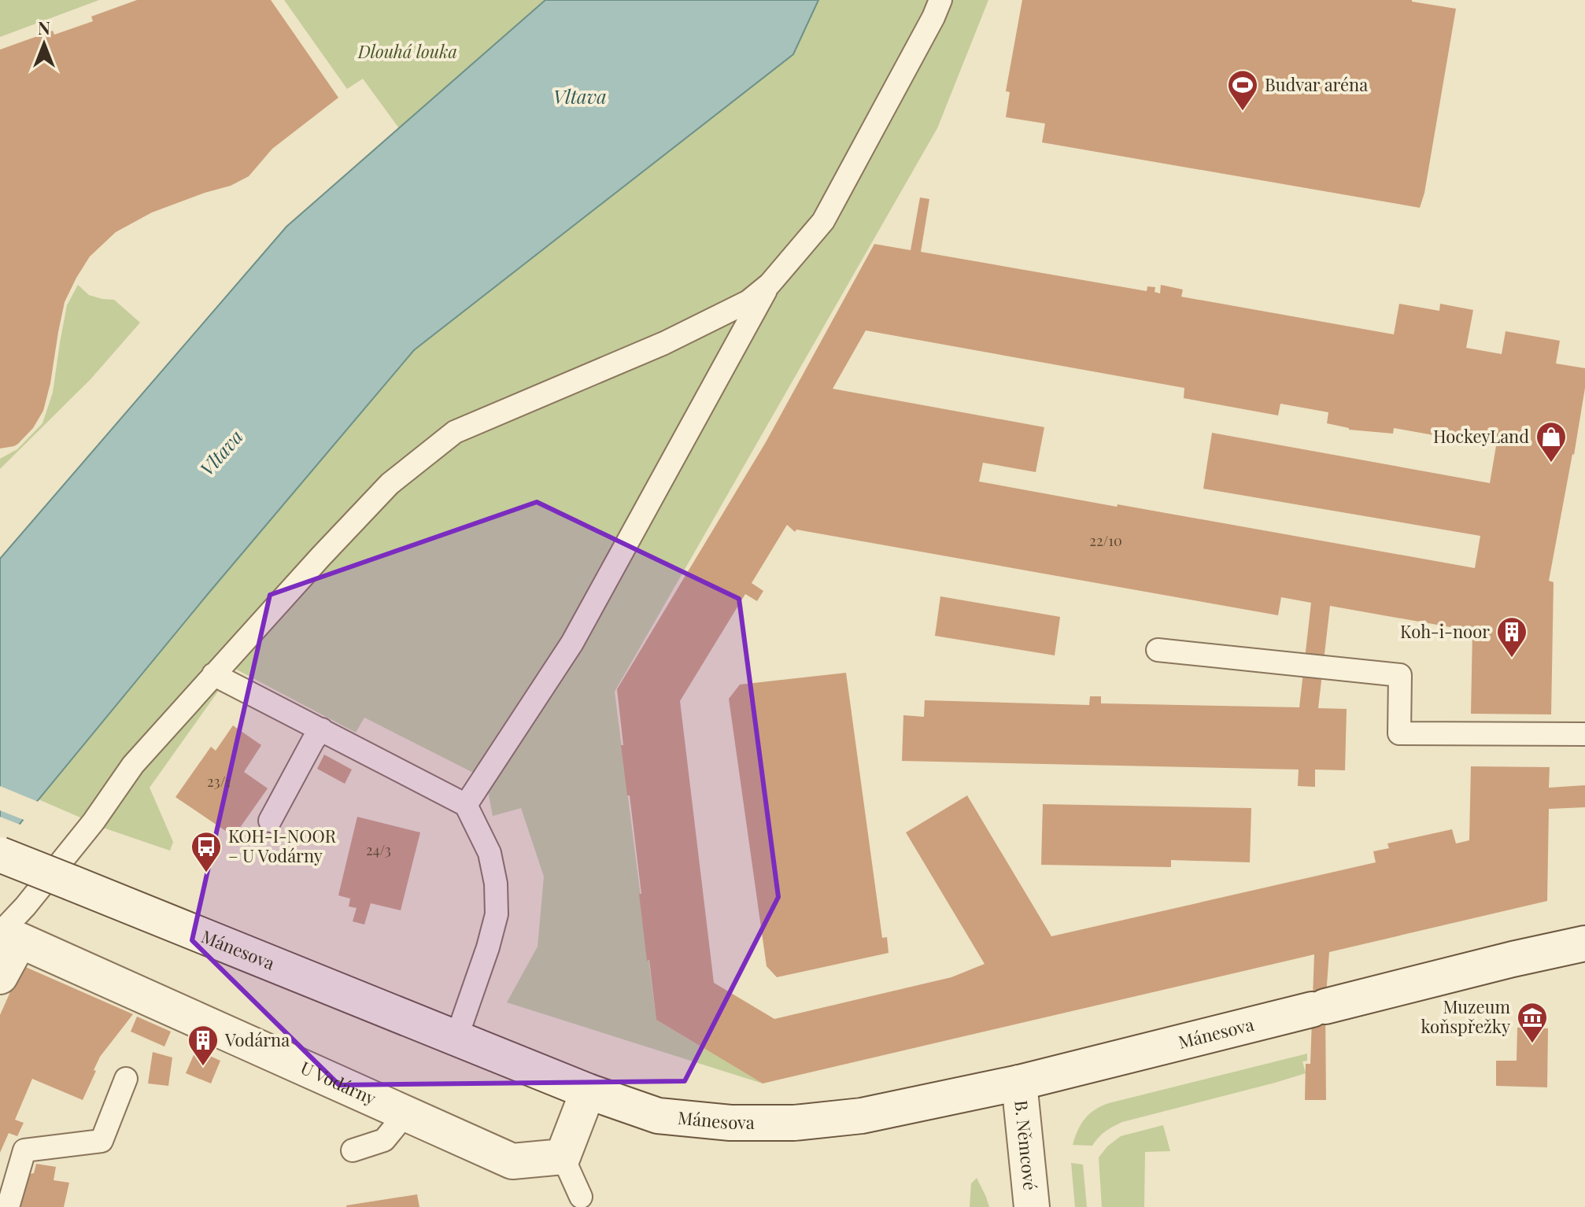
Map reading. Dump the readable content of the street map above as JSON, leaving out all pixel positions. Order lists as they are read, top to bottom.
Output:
{
  "streets": {
    "main road": ["Mánesova", "U Vodárny", "B. Němcové"]
  },
  "crossings": [
    ["Mánesova", "B. Němcové"]
  ],
  "water": ["Vltava"],
  "parks": ["Dlouhá louka"],
  "places": {
    "sports": ["Budvar aréna"],
    "shop": ["HockeyLand"],
    "building": ["Koh-i-noor", "Vodárna"],
    "bus stop": ["KOH-I-NOOR – U Vodárny"],
    "museum": ["Muzeum koňspřežky"]
  },
  "house_numbers": ["22/10", "23/1", "24/3"],
  "north": "top"
}
